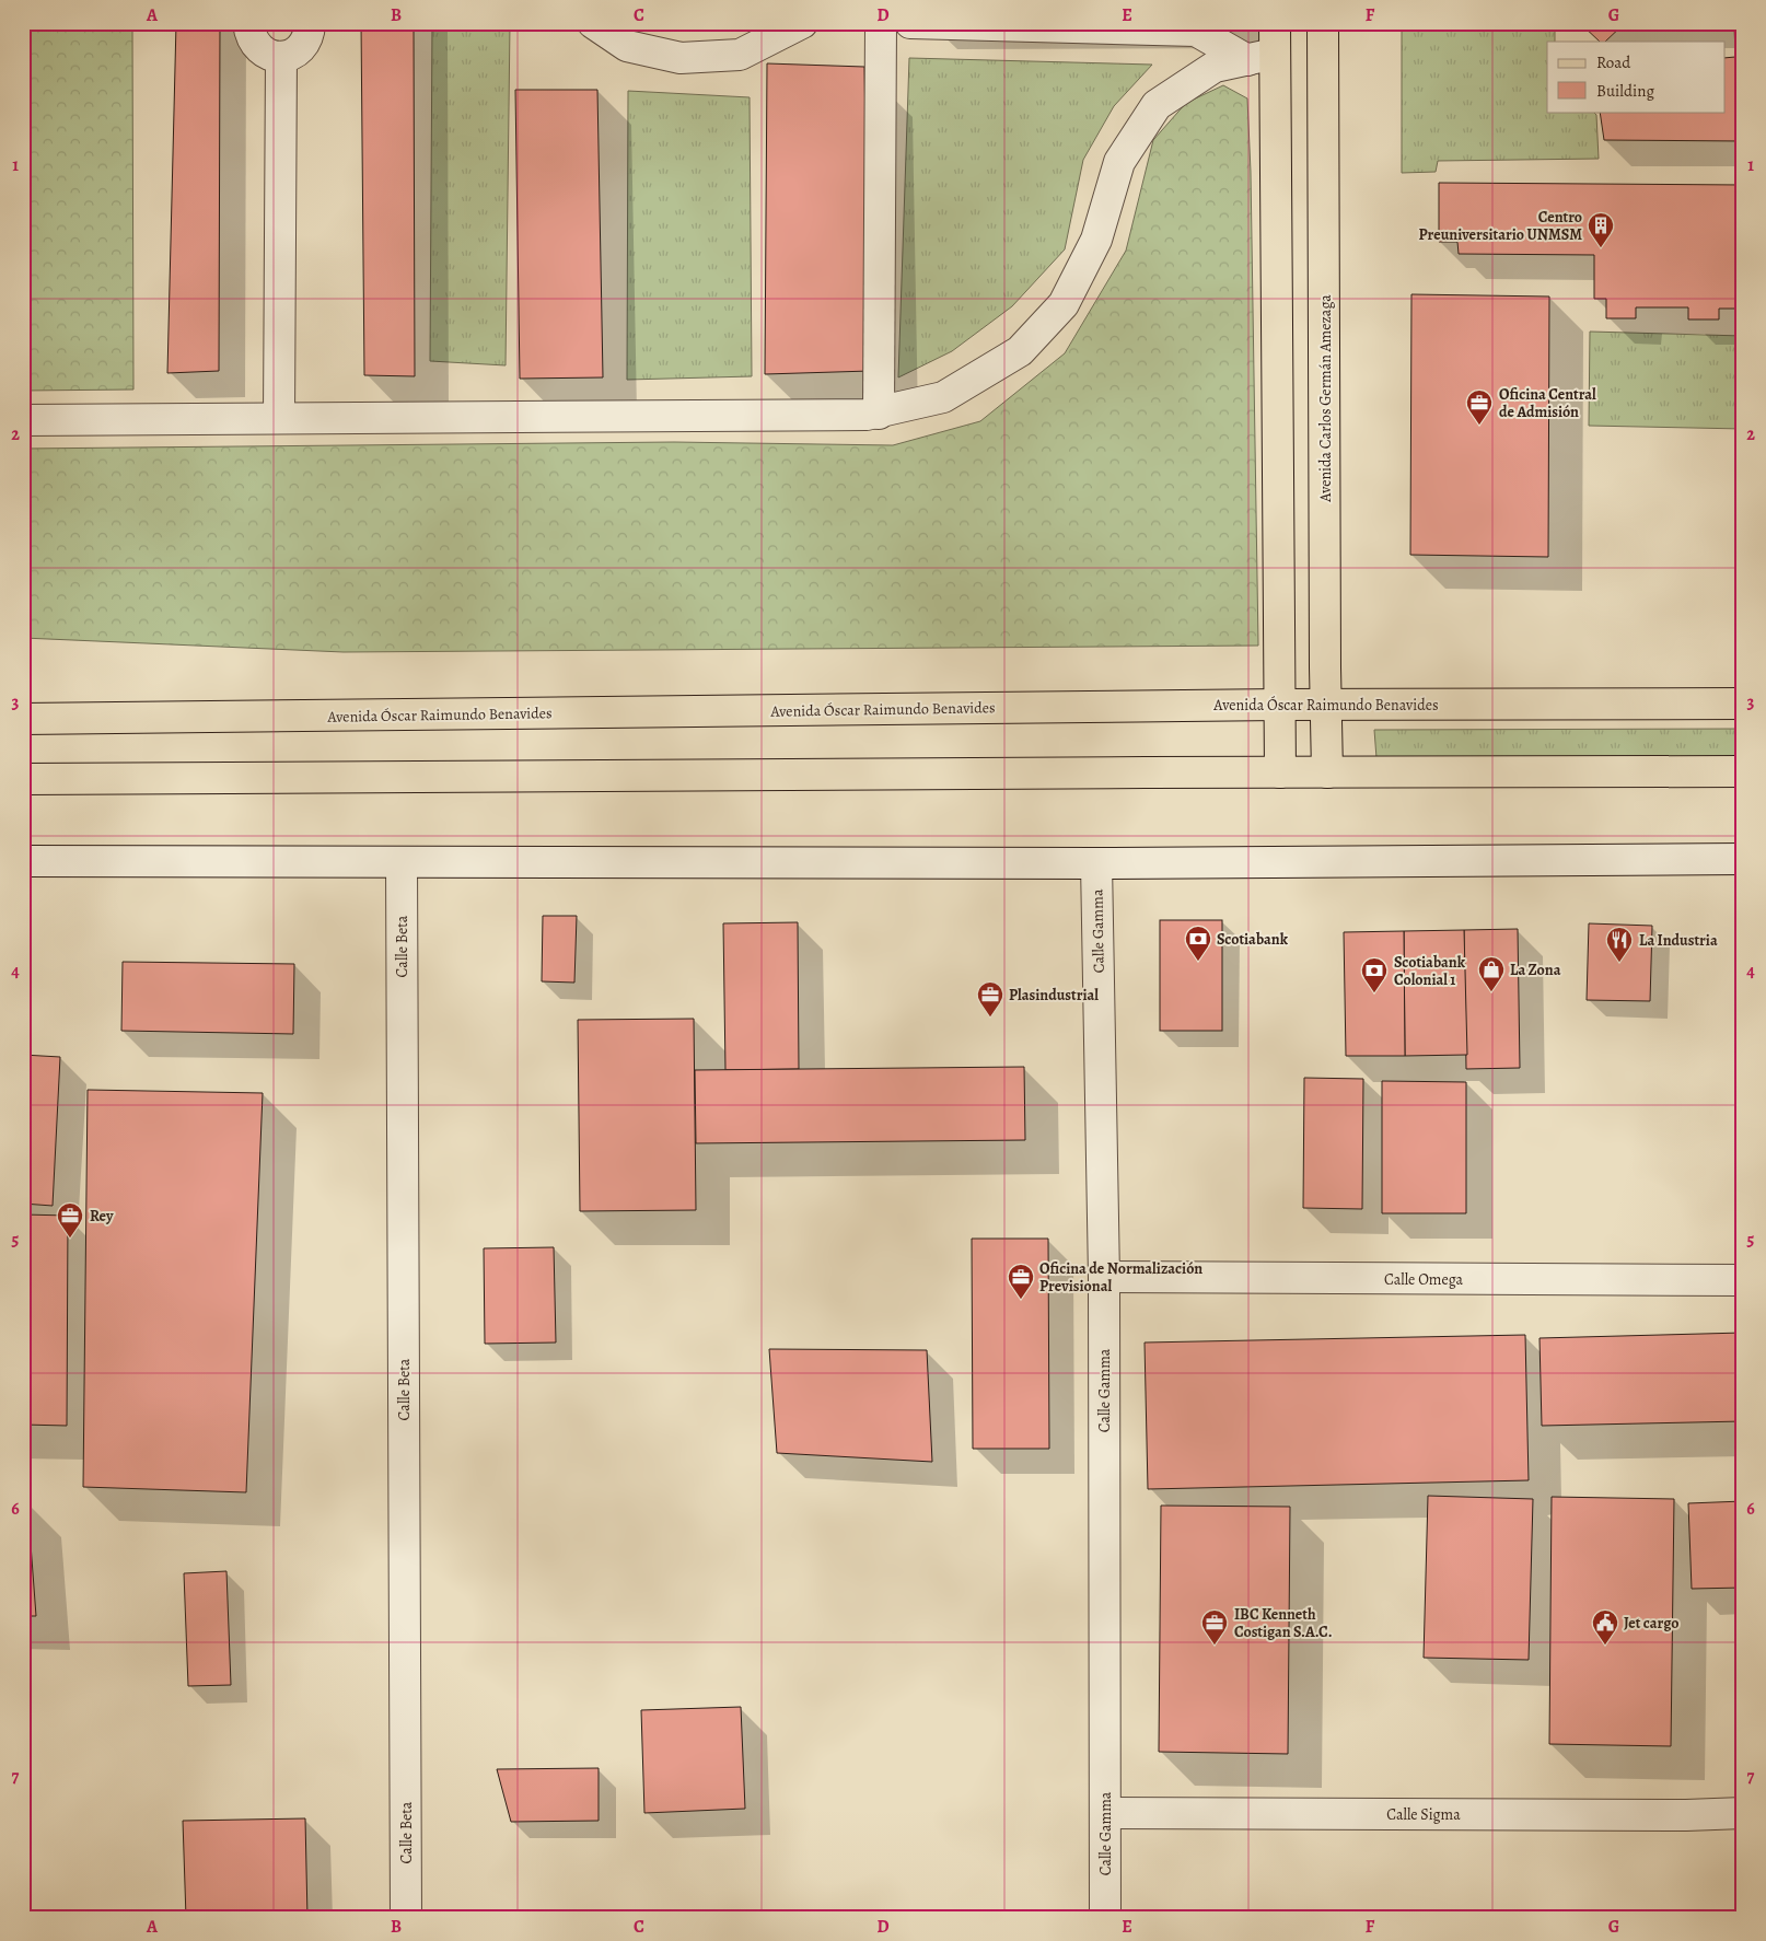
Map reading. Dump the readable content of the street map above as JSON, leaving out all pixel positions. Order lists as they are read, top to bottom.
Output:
{
  "streets": {
    "main road": ["Avenida Carlos Germán Amezaga", "Avenida Óscar Raimundo Benavides"],
    "street": [
      "Calle Gamma",
      "Calle Beta",
      "Calle Omega",
      "Calle Sigma"
    ]
  },
  "crossings": [
    ["Avenida Carlos Germán Amezaga", "Avenida Óscar Raimundo Benavides"],
    ["Calle Gamma", "Calle Omega"],
    ["Calle Gamma", "Calle Sigma"]
  ],
  "places": {
    "building": ["Centro Preuniversitario UNMSM"],
    "office": [
      "Oficina Central de Admisión",
      "Plasindustrial",
      "Rey",
      "Oficina de Normalización Previsional",
      "IBC Kenneth Costigan S.A.C."
    ],
    "bank": ["Scotiabank", "Scotiabank Colonial 1"],
    "restaurant": ["La Industria"],
    "shop": ["La Zona"],
    "public building": ["Jet cargo"]
  },
  "legend": ["Road", "Building"],
  "grid": {
    "columns": [
      "A",
      "B",
      "C",
      "D",
      "E",
      "F",
      "G"
    ],
    "rows": [
      "1",
      "2",
      "3",
      "4",
      "5",
      "6",
      "7"
    ]
  }
}
